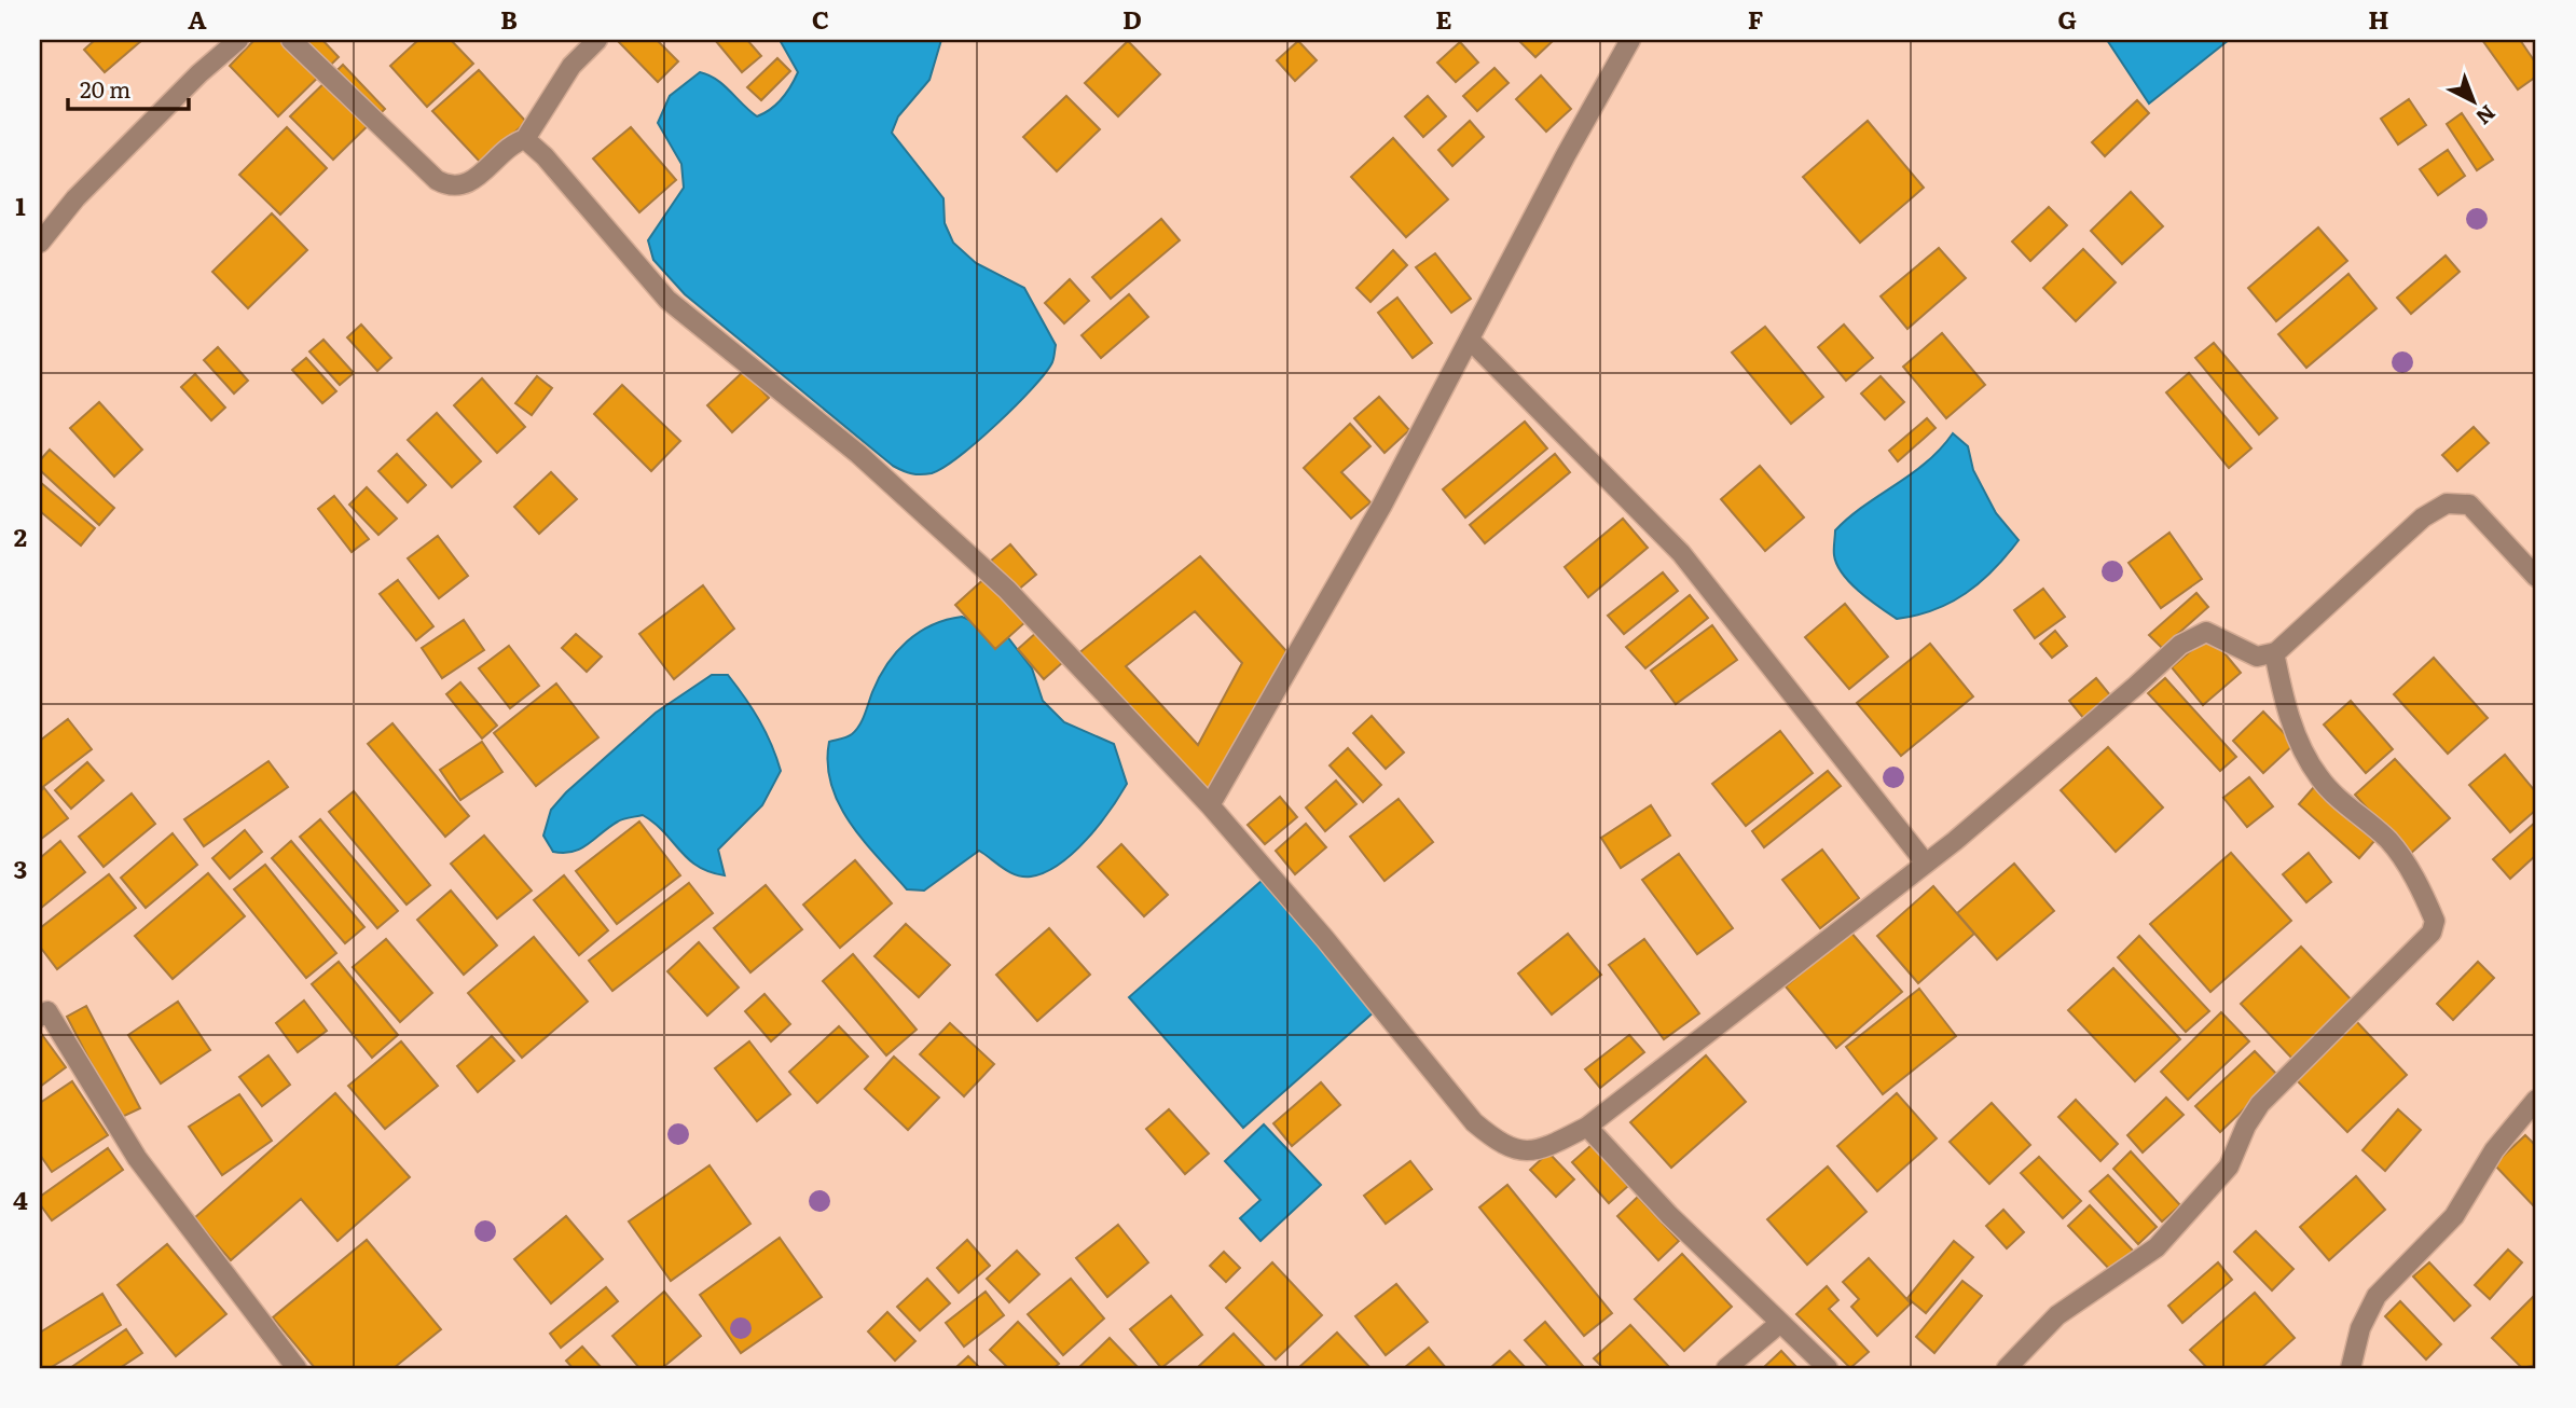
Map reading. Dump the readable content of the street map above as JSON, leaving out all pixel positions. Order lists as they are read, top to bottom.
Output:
{
  "scale_bar": "20 m",
  "north": "bottom right",
  "grid": {
    "columns": [
      "A",
      "B",
      "C",
      "D",
      "E",
      "F",
      "G",
      "H"
    ],
    "rows": [
      "1",
      "2",
      "3",
      "4"
    ]
  }
}
